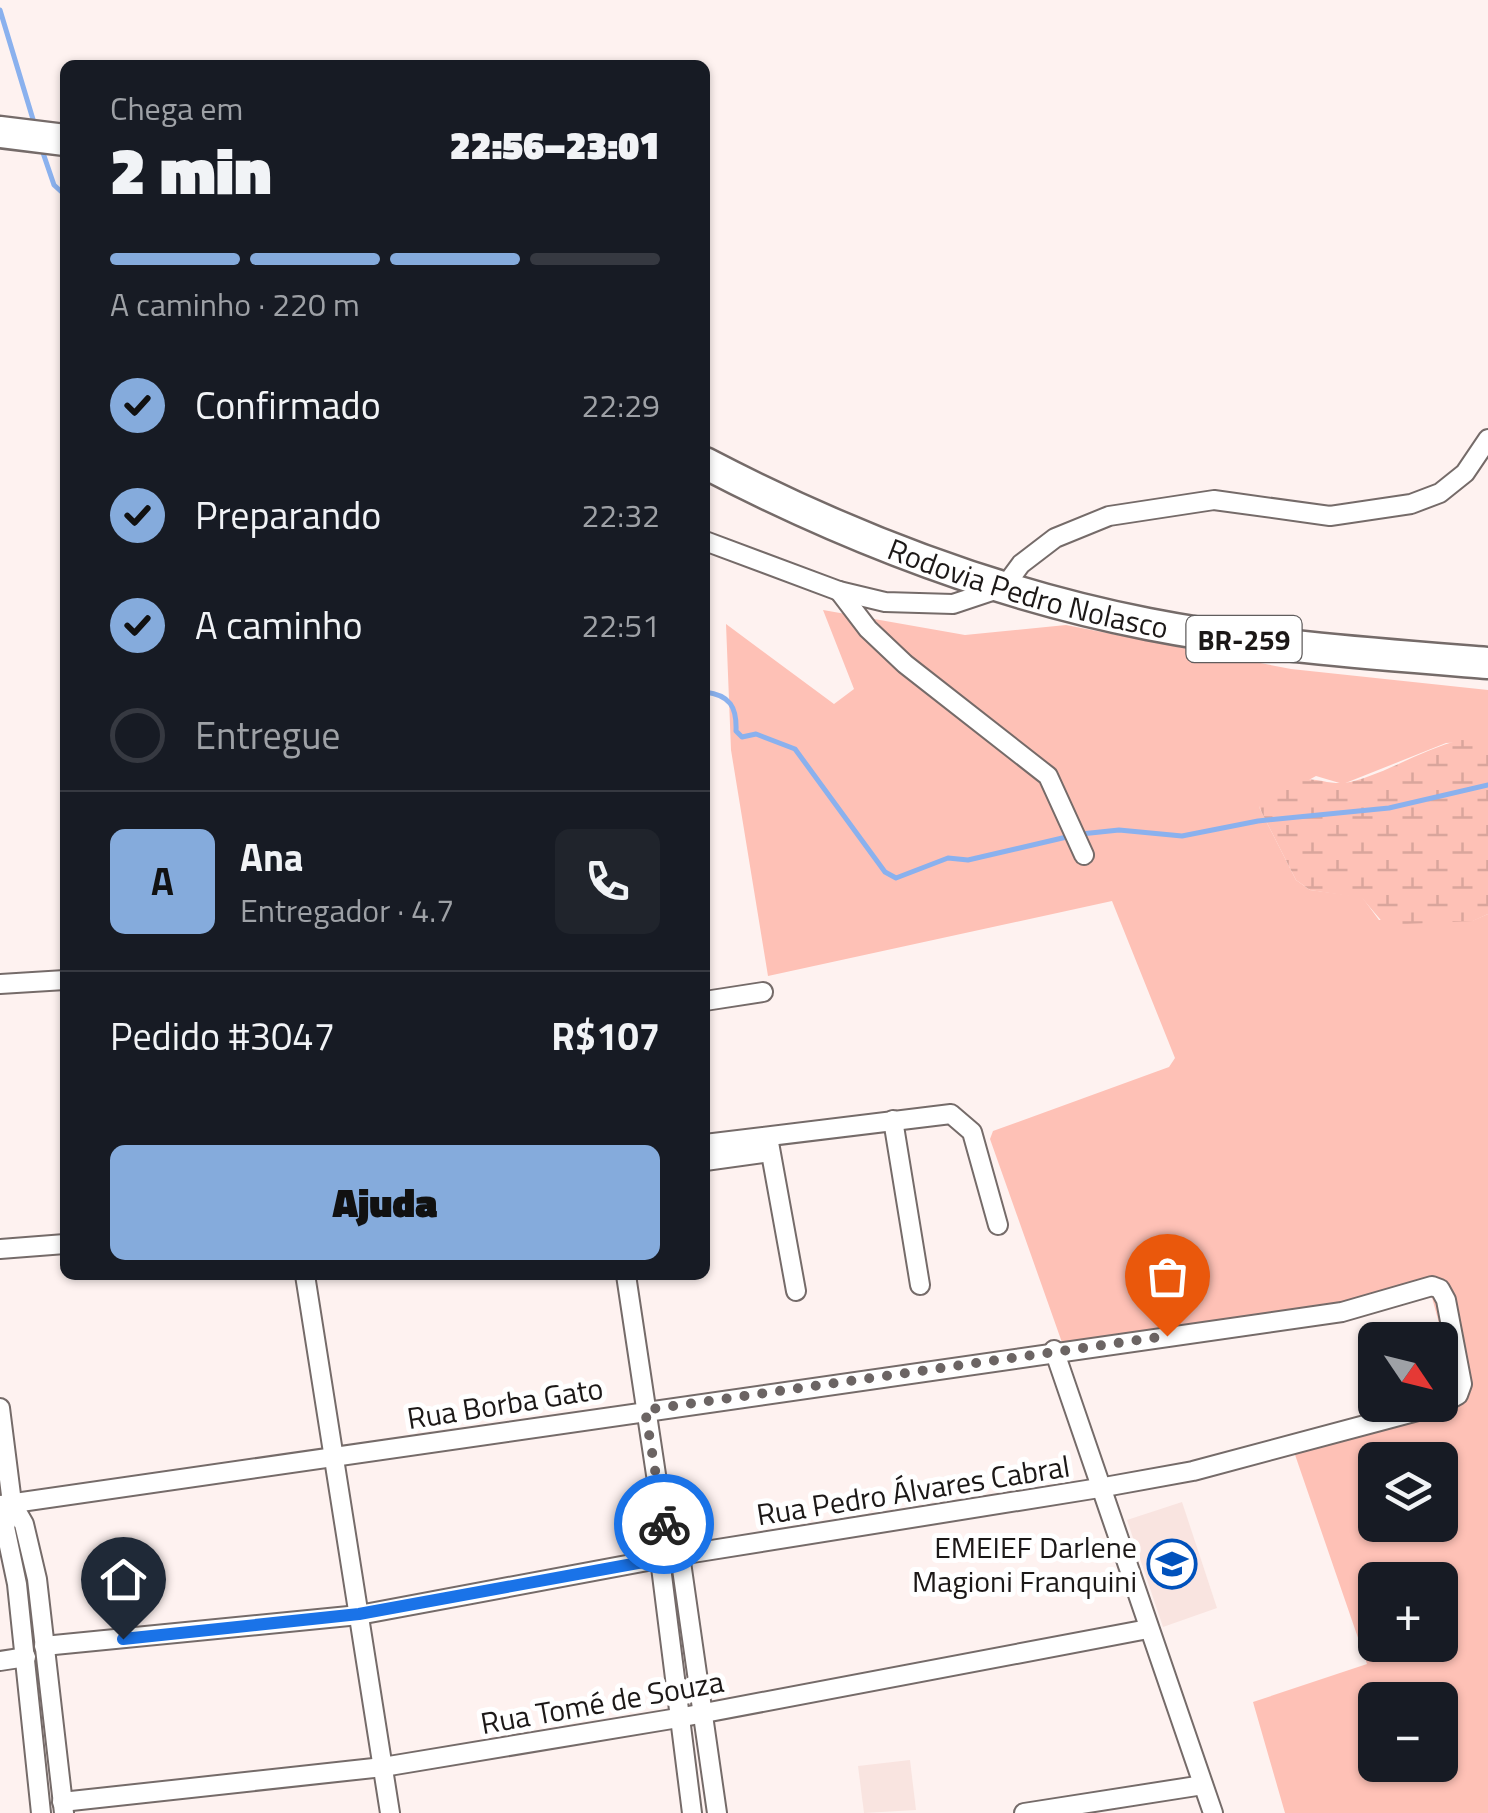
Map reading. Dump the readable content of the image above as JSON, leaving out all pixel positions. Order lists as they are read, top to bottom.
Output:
{
  "streets": {
    "highway": ["Rodovia Pedro Nolasco", "BR-259"],
    "street": ["Rua Borba Gato", "Rua Pedro Álvares Cabral", "Rua Tomé de Souza"]
  },
  "places": {
    "school or university": ["EMEIEF Darlene Magioni Franquini"]
  },
  "north": "bottom right",
  "page": {
    "heading": ["2 min", "Chega em", "22:56–23:01"],
    "panel": [
      "Ana",
      "Entregador · 4.7",
      "Pedido #3047",
      "R$107"
    ],
    "bar": "A caminho · 220 m",
    "list": [
      ["Confirmado", "22:29"],
      ["Preparando", "22:32"],
      ["A caminho", "22:51"],
      "Entregue"
    ],
    "round": "A",
    "buttons": "Ajuda",
    "map_buttons": ["+", "−"]
  }
}
